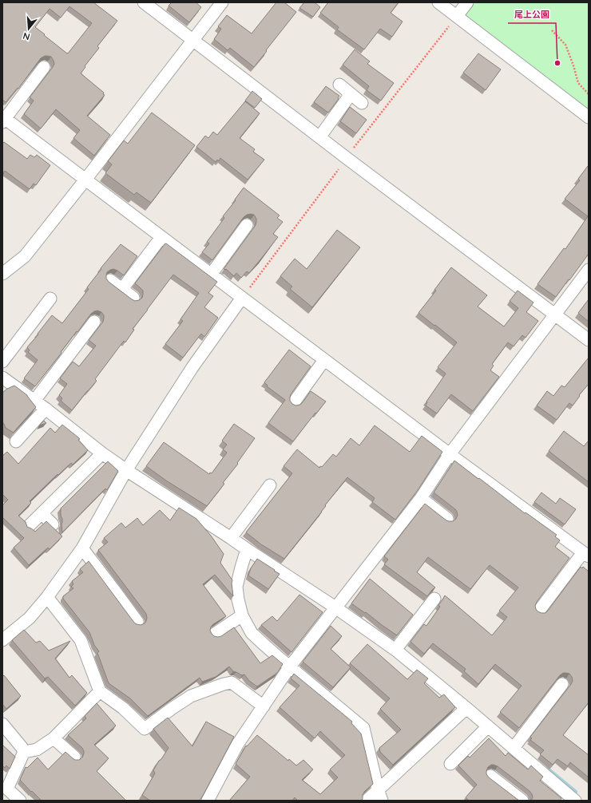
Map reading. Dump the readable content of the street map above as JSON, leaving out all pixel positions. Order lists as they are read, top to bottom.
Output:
{
  "places": ["尾上公園"],
  "north": "bottom"
}
